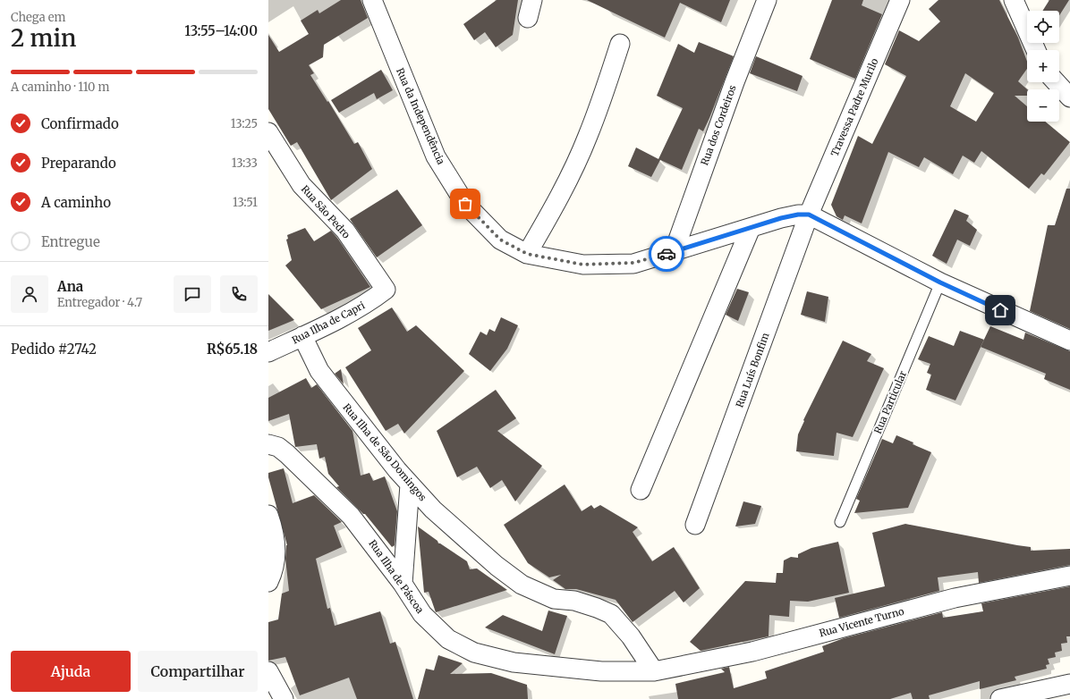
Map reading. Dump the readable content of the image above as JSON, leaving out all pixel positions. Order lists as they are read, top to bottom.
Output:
{
  "streets": {
    "street": [
      "Travessa Padre Murilo",
      "Rua da Independência",
      "Rua dos Cordeiros",
      "Rua São Pedro",
      "Rua Ilha de Capri",
      "Rua Luís Bonfim",
      "Rua Ilha de São Domingos",
      "Rua Ilha de Páscoa",
      "Rua Vicente Turno"
    ],
    "lane": ["Rua Particular"]
  },
  "crossings": [
    ["Travessa Padre Murilo", "Rua da Independência"],
    ["Travessa Padre Murilo", "Rua Luís Bonfim"],
    ["Rua da Independência", "Rua dos Cordeiros"],
    ["Rua da Independência", "Rua Luís Bonfim"],
    ["Rua São Pedro", "Rua Ilha de Capri"],
    ["Rua Ilha de Capri", "Rua Ilha de São Domingos"],
    ["Rua Ilha de São Domingos", "Rua Ilha de Páscoa"],
    ["Rua Ilha de São Domingos", "Rua Vicente Turno"],
    ["Rua Ilha de Páscoa", "Rua Vicente Turno"]
  ],
  "page": {
    "heading": ["2 min", "Chega em", "13:55–14:00"],
    "panel": [
      "Ana",
      "Entregador · 4.7",
      "Pedido #2742",
      "R$65.18"
    ],
    "map_buttons": ["+", "−"],
    "bar": "A caminho · 110 m",
    "list": [
      ["Confirmado", "13:25"],
      ["Preparando", "13:33"],
      ["A caminho", "13:51"],
      "Entregue"
    ],
    "buttons": ["Ajuda", "Compartilhar"]
  }
}
